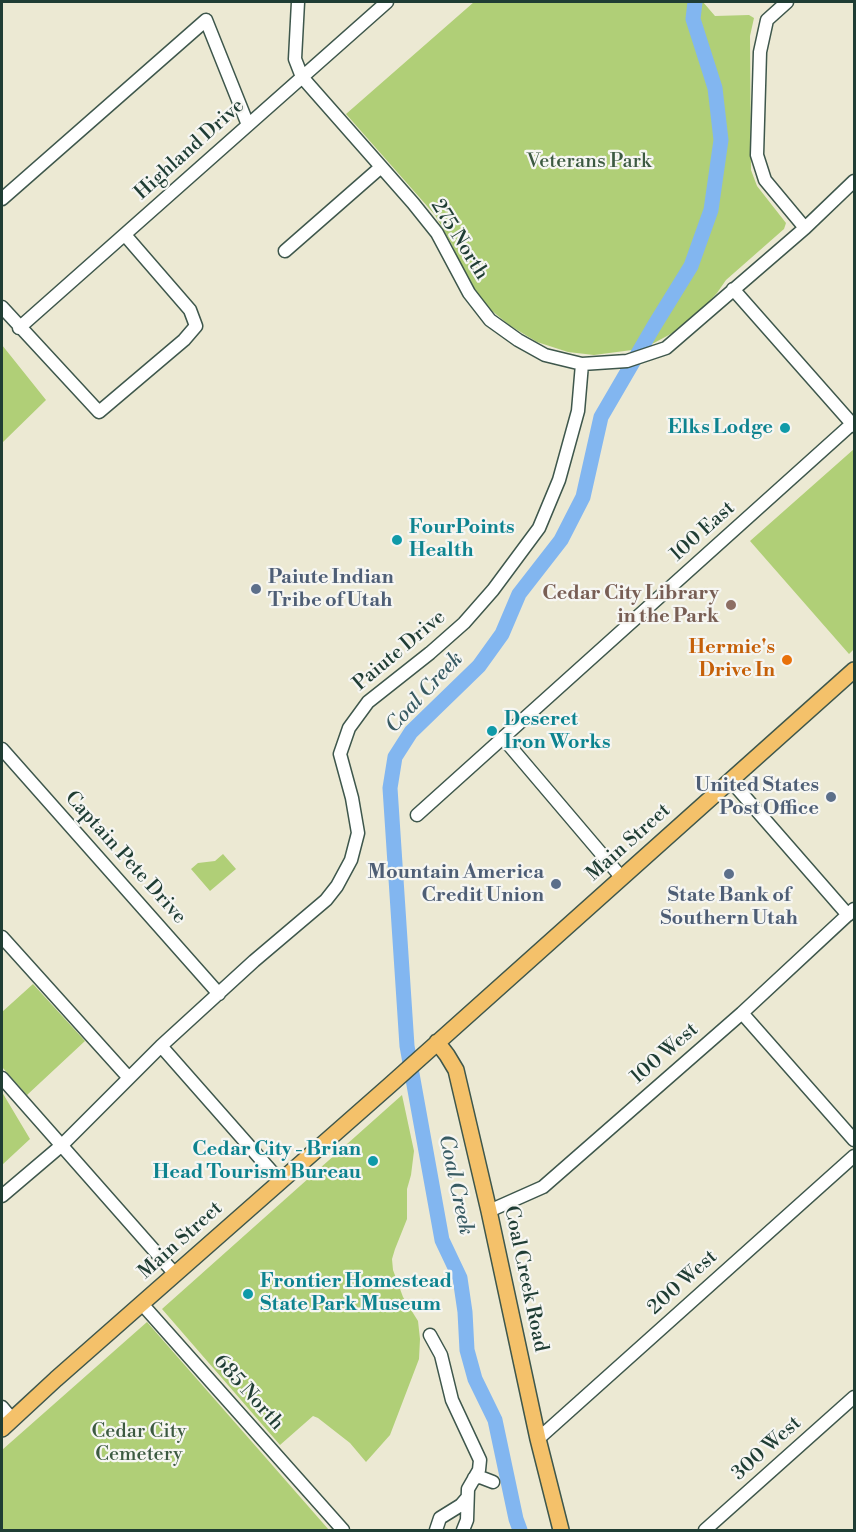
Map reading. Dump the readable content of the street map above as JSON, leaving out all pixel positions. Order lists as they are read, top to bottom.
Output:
{
  "streets": {
    "main road": ["Main Street", "Coal Creek Road"],
    "street": [
      "Highland Drive",
      "275 North",
      "100 East",
      "Paiute Drive",
      "Captain Pete Drive",
      "100 West",
      "200 West",
      "685 North",
      "300 West"
    ]
  },
  "crossings": [
    ["Highland Drive", "275 North"],
    ["275 North", "Paiute Drive"],
    ["Paiute Drive", "Captain Pete Drive"],
    ["Main Street", "Coal Creek Road"],
    ["Main Street", "685 North"],
    ["100 West", "Coal Creek Road"],
    ["Coal Creek Road", "200 West"]
  ],
  "water": ["Coal Creek"],
  "parks": ["Veterans Park", "Cedar City Cemetery"],
  "places": [
    "Elks Lodge",
    "FourPoints Health",
    "Paiute Indian Tribe of Utah",
    "Cedar City Library in the Park",
    "Hermie's Drive In",
    "Deseret Iron Works",
    "United States Post Office",
    "State Bank of Southern Utah",
    "Mountain America Credit Union",
    "Cedar City - Brian Head Tourism Bureau",
    "Frontier Homestead State Park Museum"
  ]
}
